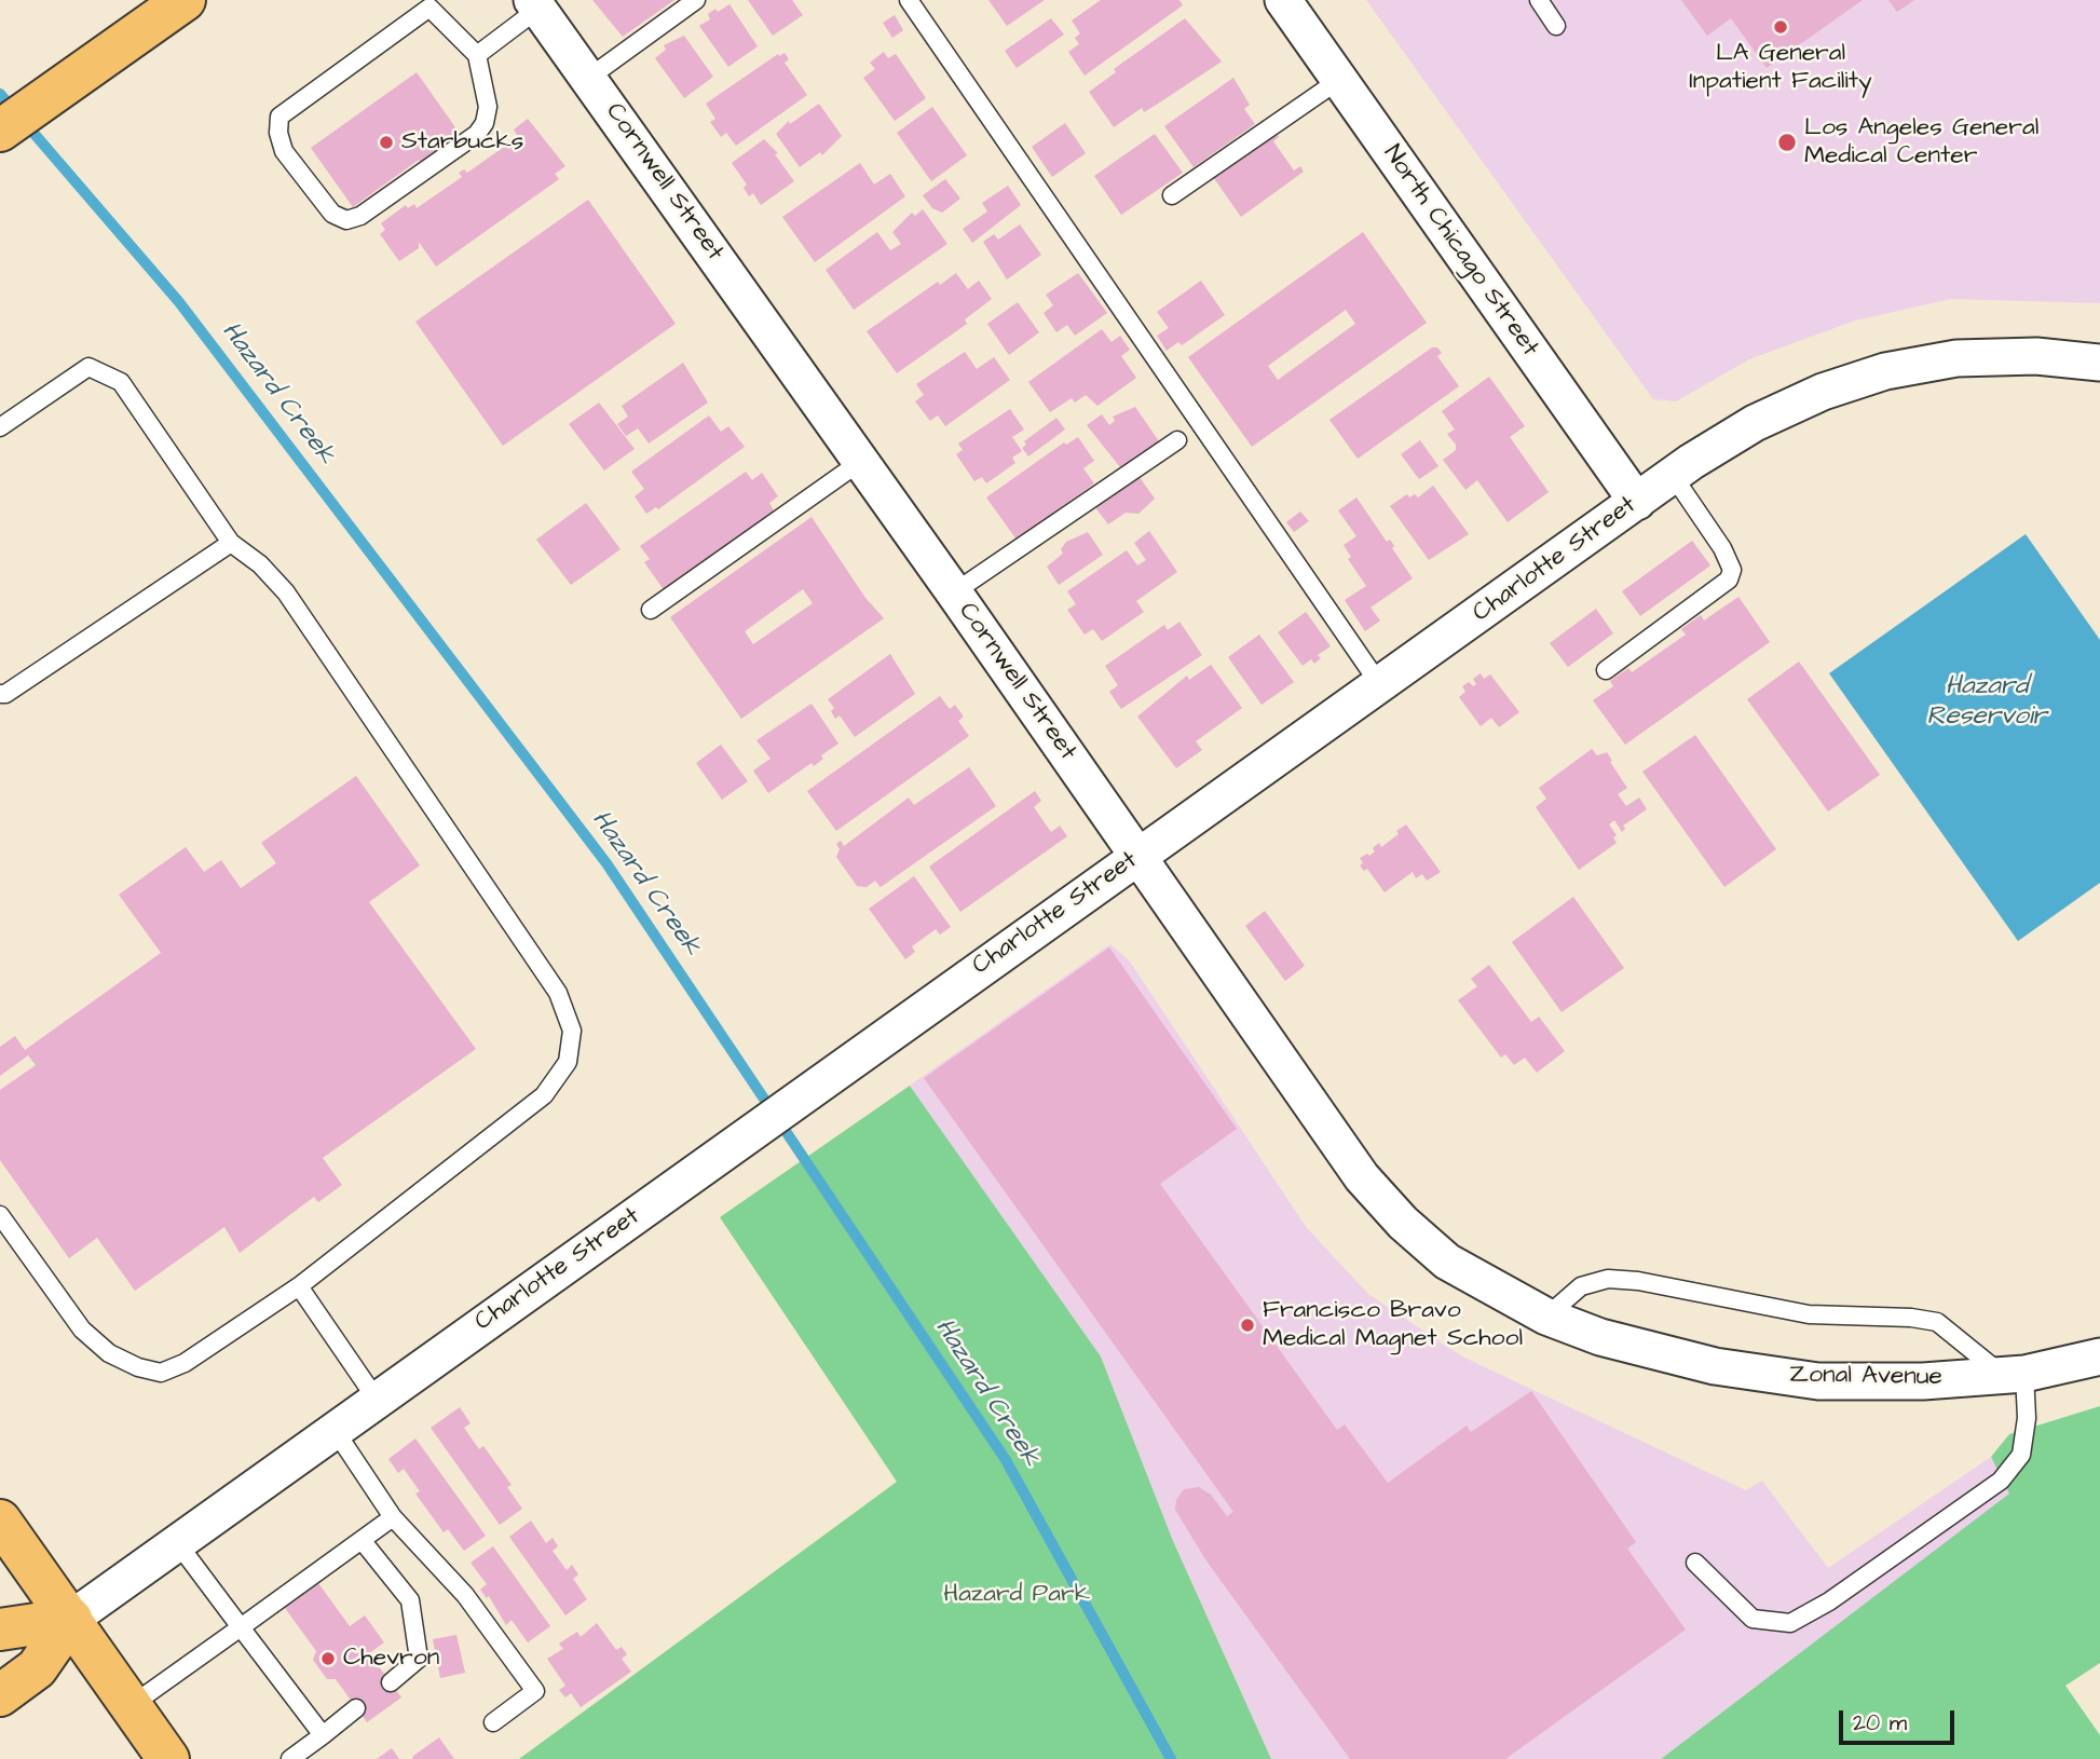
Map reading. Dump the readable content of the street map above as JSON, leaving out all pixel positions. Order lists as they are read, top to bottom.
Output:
{
  "streets": {
    "street": [
      "Cornwell Street",
      "North Chicago Street",
      "Charlotte Street",
      "Zonal Avenue"
    ]
  },
  "crossings": [
    ["Cornwell Street", "Charlotte Street"],
    ["Cornwell Street", "Zonal Avenue"],
    ["North Chicago Street", "Charlotte Street"]
  ],
  "water": ["Hazard Creek", "Hazard Reservoir"],
  "parks": ["Hazard Park"],
  "places": [
    "LA General Inpatient Facility",
    "Starbucks",
    "Los Angeles General Medical Center",
    "Francisco Bravo Medical Magnet School",
    "Chevron"
  ],
  "scale_bar": "20 m"
}
